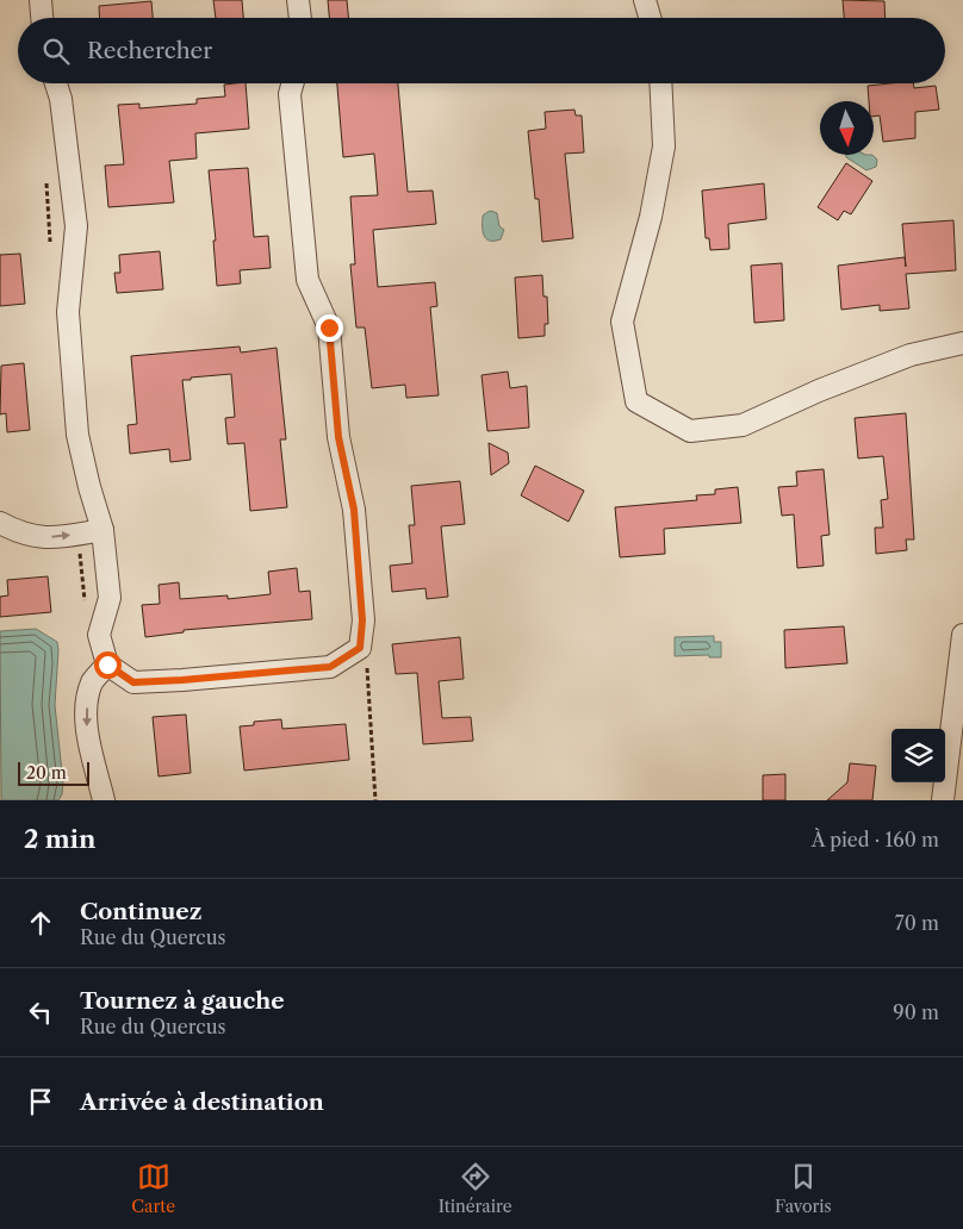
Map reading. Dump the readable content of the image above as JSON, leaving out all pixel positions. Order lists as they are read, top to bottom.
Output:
{
  "scale_bar": "20 m",
  "north": "bottom",
  "page": {
    "search": "Rechercher",
    "scale": "20 m",
    "heading": ["2 min", "À pied · 160 m"],
    "list": [
      ["Continuez", "Rue du Quercus", "70 m"],
      ["Tournez à gauche", "Rue du Quercus", "90 m"],
      "Arrivée à destination"
    ],
    "nav": ["Carte", "Itinéraire", "Favoris"]
  }
}
